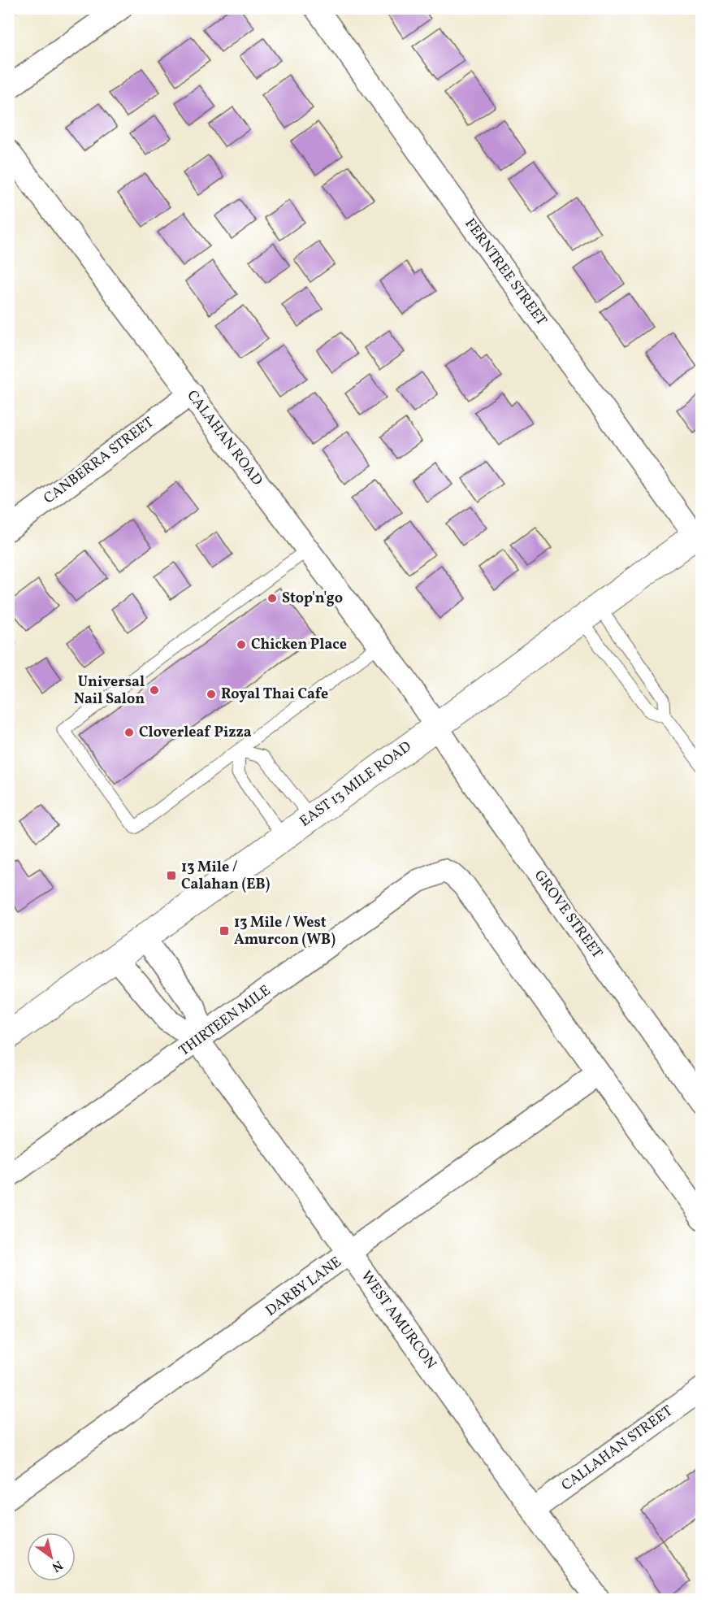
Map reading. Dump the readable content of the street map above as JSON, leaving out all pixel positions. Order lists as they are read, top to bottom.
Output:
{
  "streets": {
    "main road": ["EAST 13 MILE ROAD"],
    "street": [
      "FERNTREE STREET",
      "CALAHAN ROAD",
      "CANBERRA STREET",
      "GROVE STREET",
      "THIRTEEN MILE",
      "DARBY LANE",
      "WEST AMURCON",
      "CALLAHAN STREET"
    ]
  },
  "crossings": [
    ["FERNTREE STREET", "EAST 13 MILE ROAD"],
    ["CALAHAN ROAD", "CANBERRA STREET"],
    ["CALAHAN ROAD", "EAST 13 MILE ROAD"],
    ["CALAHAN ROAD", "GROVE STREET"],
    ["EAST 13 MILE ROAD", "GROVE STREET"],
    ["EAST 13 MILE ROAD", "WEST AMURCON"],
    ["THIRTEEN MILE", "DARBY LANE"],
    ["THIRTEEN MILE", "WEST AMURCON"],
    ["DARBY LANE", "WEST AMURCON"],
    ["WEST AMURCON", "CALLAHAN STREET"]
  ],
  "places": {
    "other": [
      "Stop'n'go",
      "Chicken Place",
      "Universal Nail Salon",
      "Royal Thai Cafe",
      "Cloverleaf Pizza"
    ],
    "transit": ["13 Mile / Calahan (EB)", "13 Mile / West Amurcon (WB)"]
  },
  "north": "bottom right"
}
